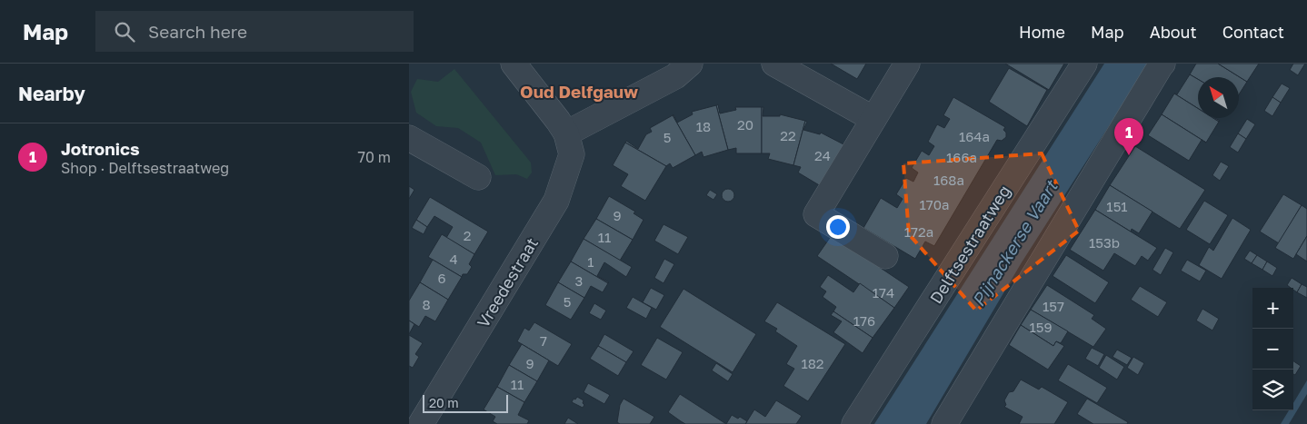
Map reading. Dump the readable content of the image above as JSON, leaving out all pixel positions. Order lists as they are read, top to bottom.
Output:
{
  "streets": {
    "street": ["Delftsestraatweg", "Vreedestraat"]
  },
  "districts": ["Oud Delfgauw"],
  "water": ["Pijnackerse Vaart"],
  "house_numbers": [
    "20",
    "18",
    "22",
    "164a",
    "5",
    "24",
    "166a",
    "168a",
    "170a",
    "151",
    "9",
    "172a",
    "2",
    "11",
    "153b",
    "4",
    "1",
    "6",
    "3",
    "174",
    "5",
    "8",
    "157",
    "176",
    "159",
    "7",
    "9",
    "182",
    "11"
  ],
  "scale_bar": "20 m",
  "north": "top left",
  "page": {
    "header": "Map",
    "search": "Search here",
    "nav": [
      "Home",
      "Map",
      "About",
      "Contact"
    ],
    "heading": "Nearby",
    "pins": "1",
    "list": [
      {
        "mark": "1",
        "name": "Jotronics",
        "note": "Shop · Delftsestraatweg",
        "value": "70 m"
      }
    ],
    "map_buttons": ["+", "−"],
    "scale": "20 m"
  }
}
